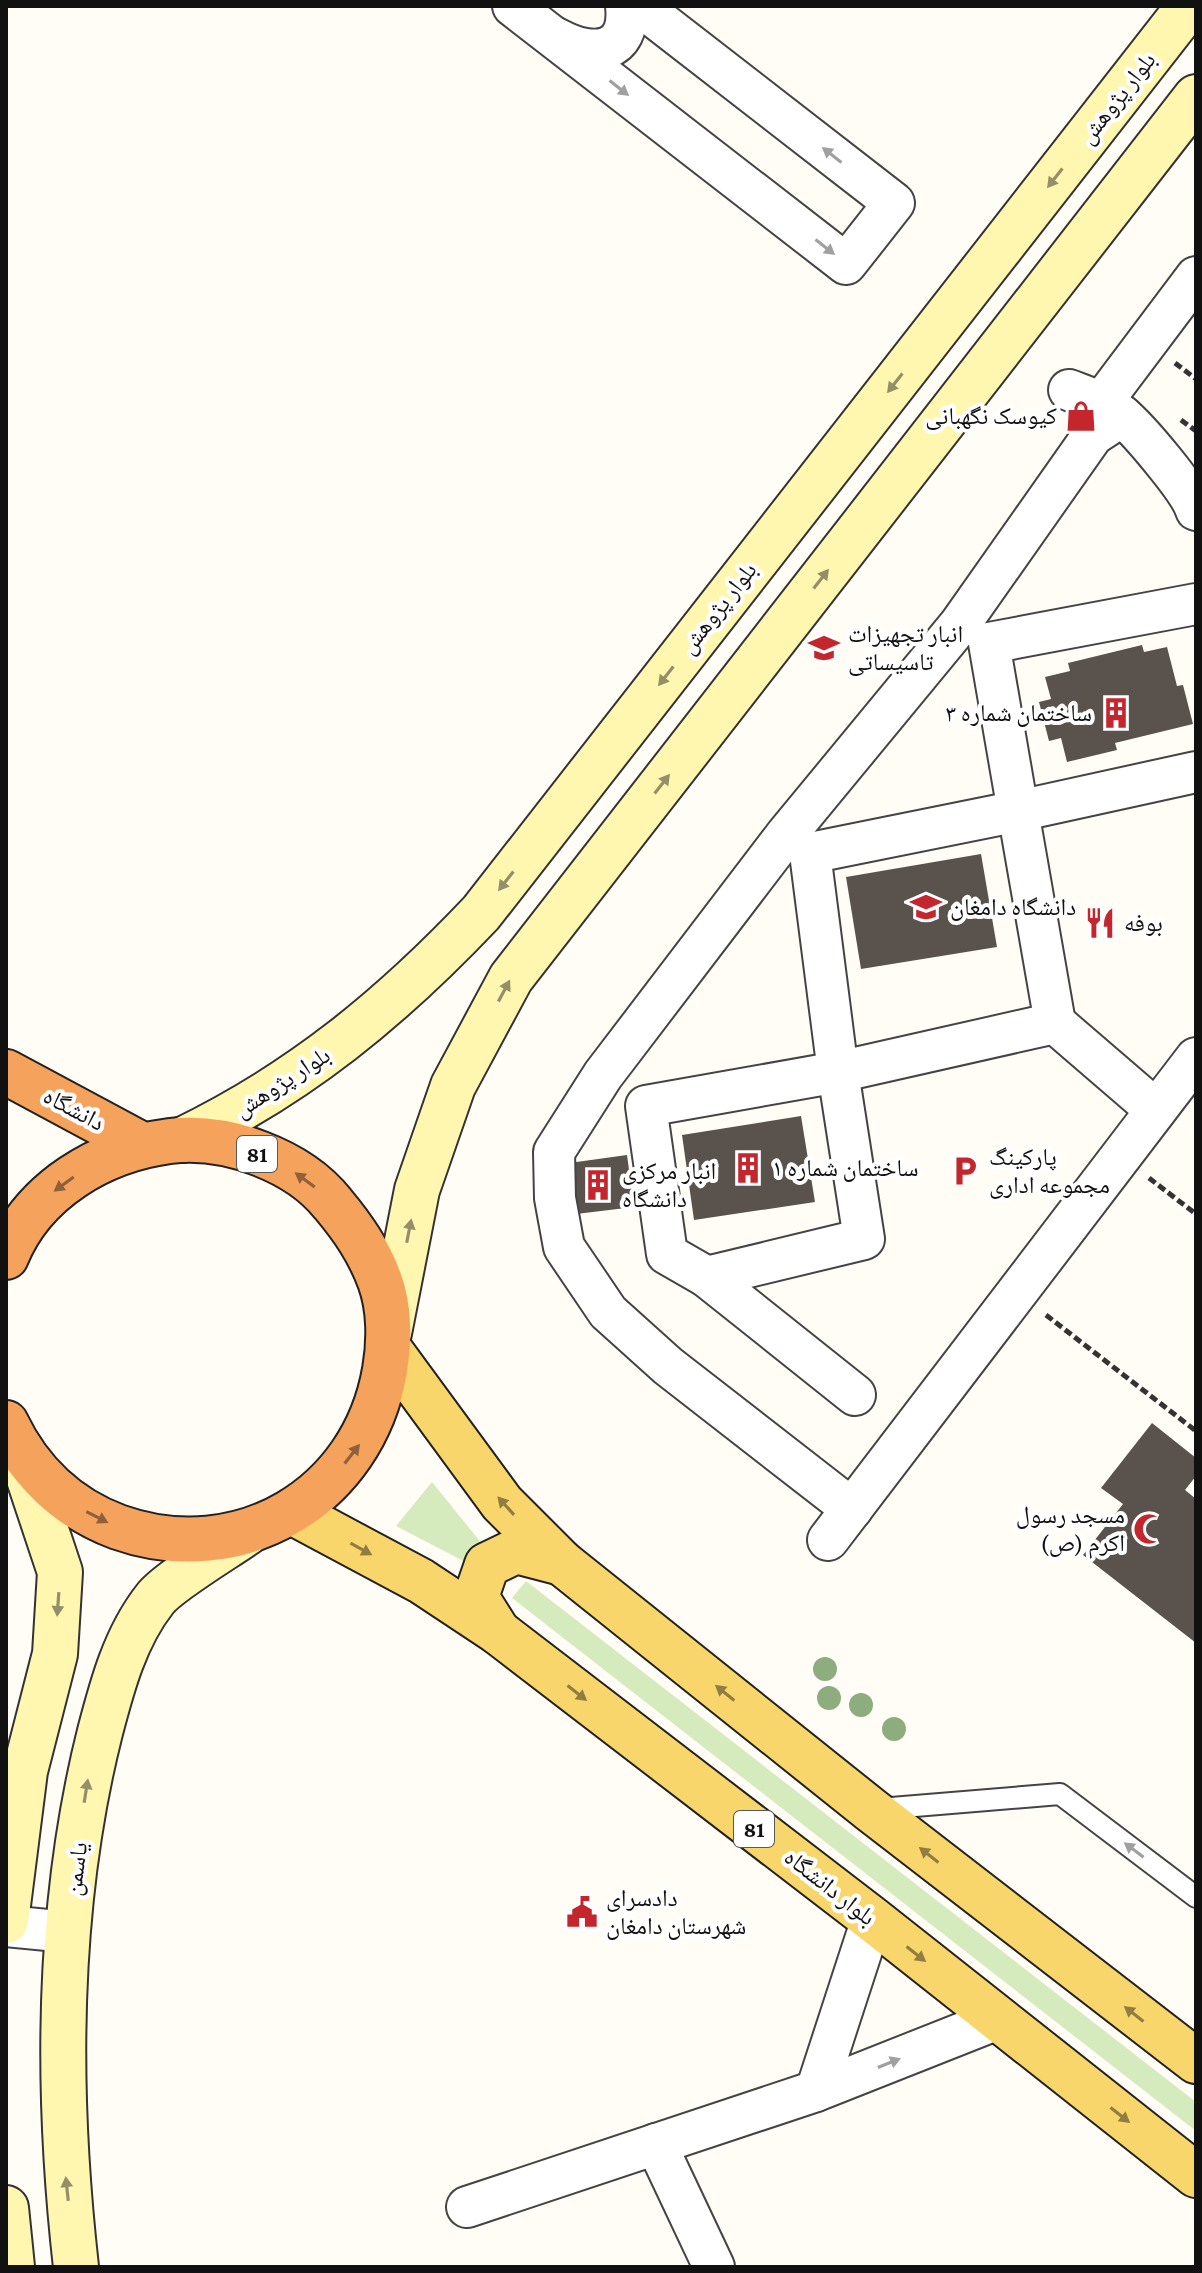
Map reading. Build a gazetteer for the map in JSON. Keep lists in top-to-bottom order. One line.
{"streets":{"highway":["دانشگاه","81"],"main road":["بلوار دانشگاه"],"street":["بلوار پژوهش","یاسمن"]},"crossings":[["بلوار پژوهش","دانشگاه"],["بلوار پژوهش","81"],["دانشگاه","81"],["81","یاسمن"],["81","بلوار دانشگاه"]],"places":{"shop":["کیوسک نگهبانی"],"school or university":["انبار تجهیزات تاسیساتی","دانشگاه دامغان"],"building":["ساختمان شماره ۳","ساختمان شماره ۱","انبار مرکزی دانشگاه"],"restaurant":["بوفه"],"parking":["پارکینگ مجموعه اداری"],"mosque":["مسجد رسول اکرم (ص)"],"public building":["دادسرای شهرستان دامغان"]}}
